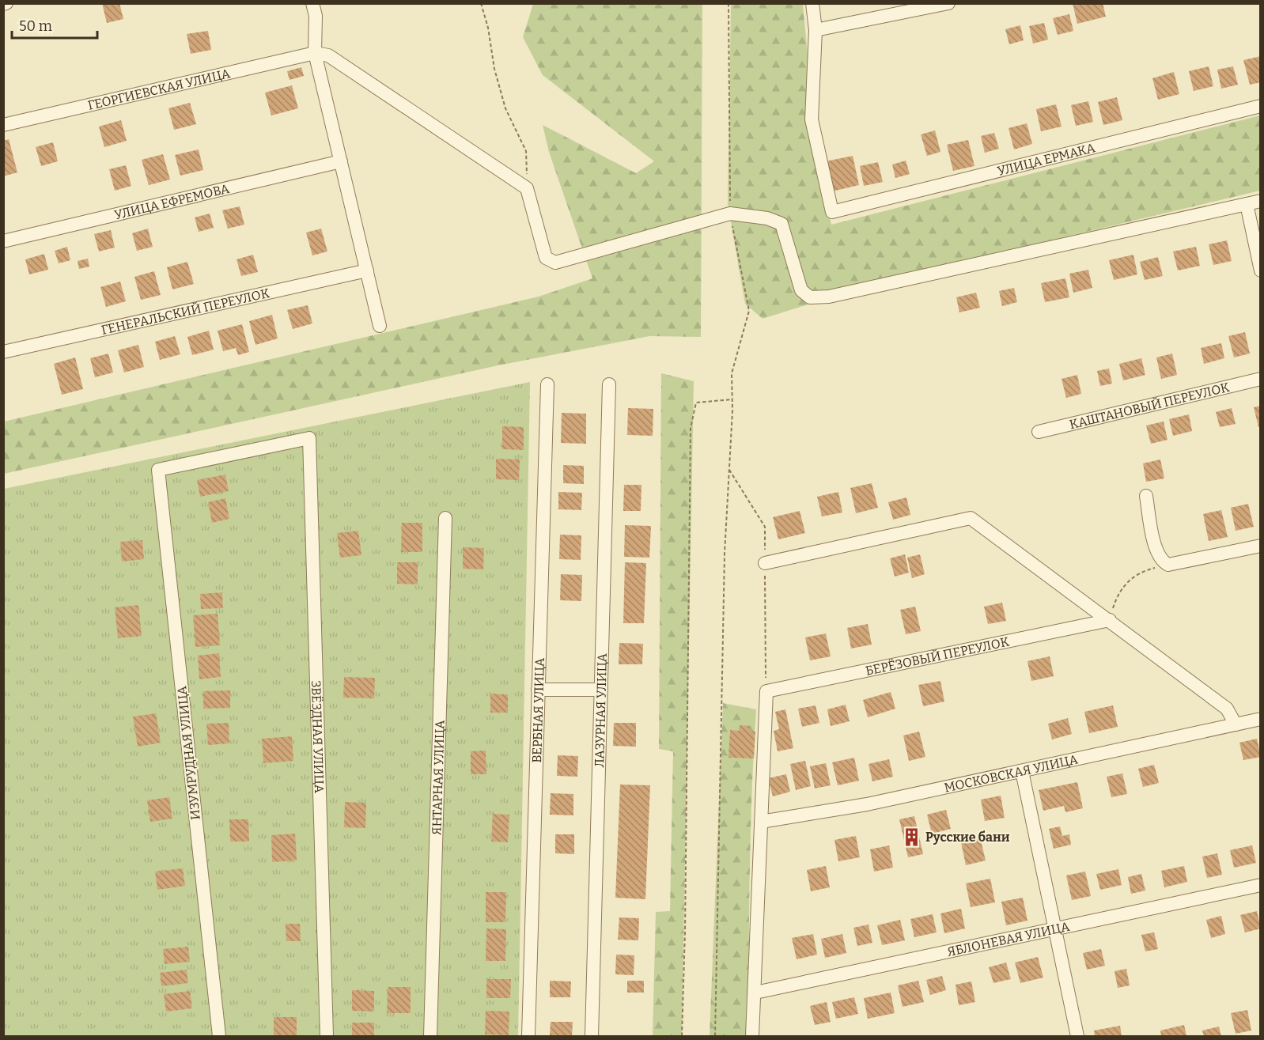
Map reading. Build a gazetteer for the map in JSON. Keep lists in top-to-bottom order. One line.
{"streets":{"street":["ГЕОРГИЕВСКАЯ УЛИЦА","УЛИЦА ЕРМАКА","УЛИЦА ЕФРЕМОВА","ГЕНЕРАЛЬСКИЙ ПЕРЕУЛОК","КАШТАНОВЫЙ ПЕРЕУЛОК","БЕРЁЗОВЫЙ ПЕРЕУЛОК","ВЕРБНАЯ УЛИЦА","ЛАЗУРНАЯ УЛИЦА","ЗВЁЗДНАЯ УЛИЦА","ИЗУМРУДНАЯ УЛИЦА","МОСКОВСКАЯ УЛИЦА","ЯНТАРНАЯ УЛИЦА","ЯБЛОНЕВАЯ УЛИЦА"]},"crossings":[["ЗВЁЗДНАЯ УЛИЦА","ИЗУМРУДНАЯ УЛИЦА"]],"places":{"building":["Русские бани"]},"scale_bar":"50 m"}
